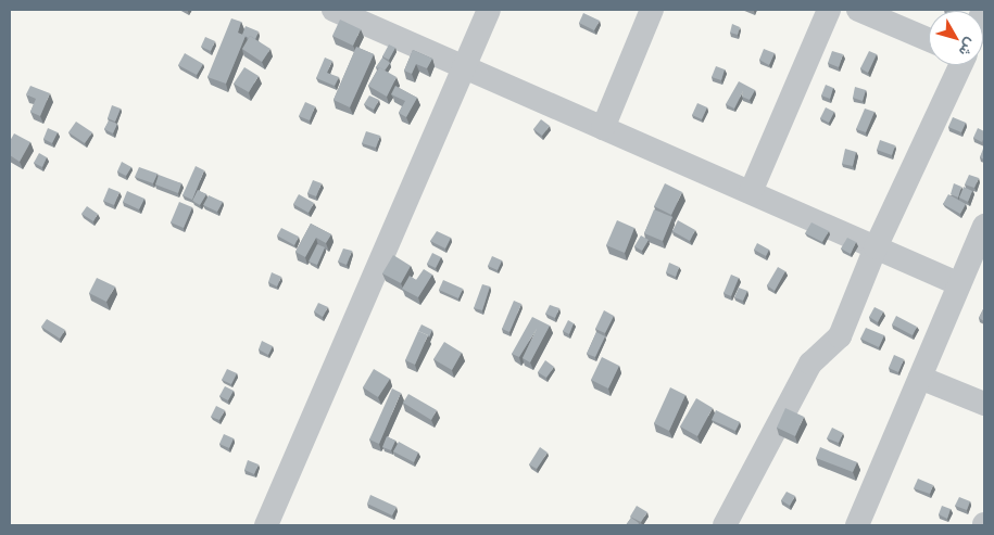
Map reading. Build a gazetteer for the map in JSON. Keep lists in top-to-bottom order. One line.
{"north":"bottom right"}
